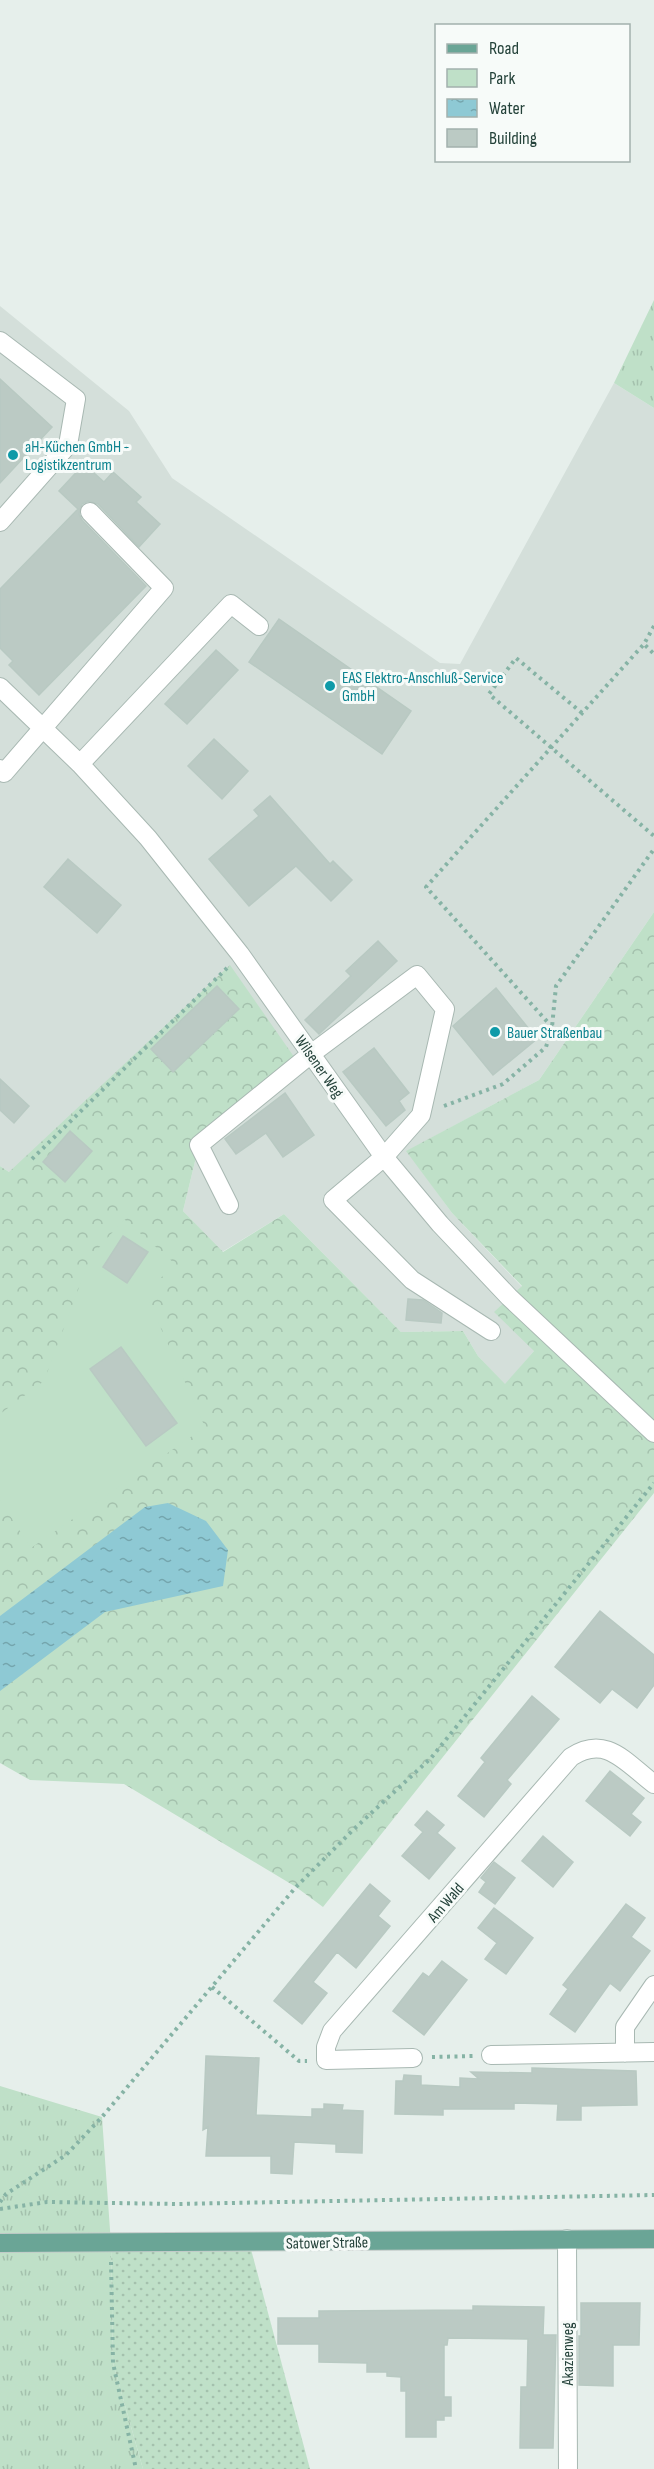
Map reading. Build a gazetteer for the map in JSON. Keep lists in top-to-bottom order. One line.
{"streets":{"main road":["Satower Straße"],"street":["Wilsener Weg","Am Wald","Akazienweg"]},"crossings":[["Satower Straße","Akazienweg"]],"places":["aH-Küchen GmbH - Logistikzentrum","EAS Elektro-Anschluß-Service GmbH","Bauer Straßenbau"],"legend":["Road","Park","Water","Building"]}
